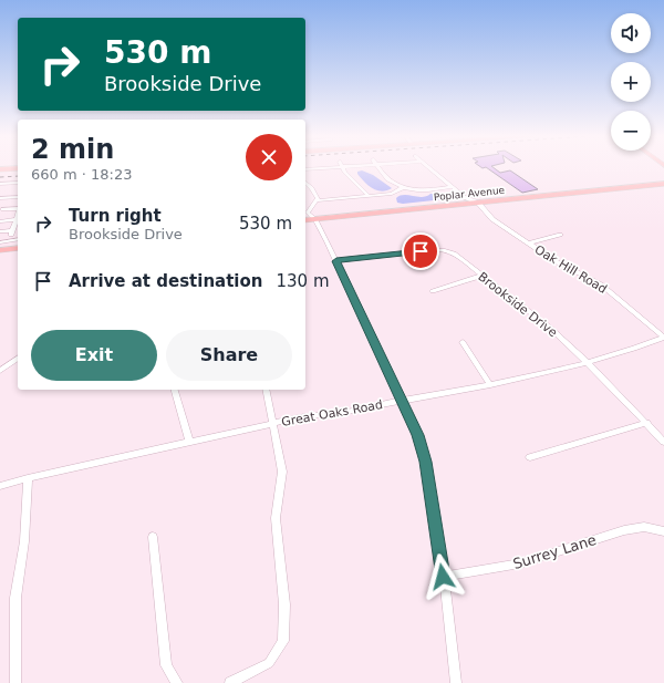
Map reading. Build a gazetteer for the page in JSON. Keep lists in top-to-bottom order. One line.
{"streets":{"main road":["Poplar Avenue"],"street":["Oak Hill Road","Brookside Drive","Great Oaks Road","Surrey Lane"]},"crossings":[["Poplar Avenue","Oak Hill Road"],["Oak Hill Road","Great Oaks Road"],["Brookside Drive","Great Oaks Road"]],"page":{"map_buttons":["+","−"],"turn":["530 m","Brookside Drive"],"heading":["2 min","660 m · 18:23"],"list":[{"name":"Turn right","note":"Brookside Drive","value":"530 m"},{"name":"Arrive at destination","value":"130 m"}],"buttons":["Exit","Share"]}}
